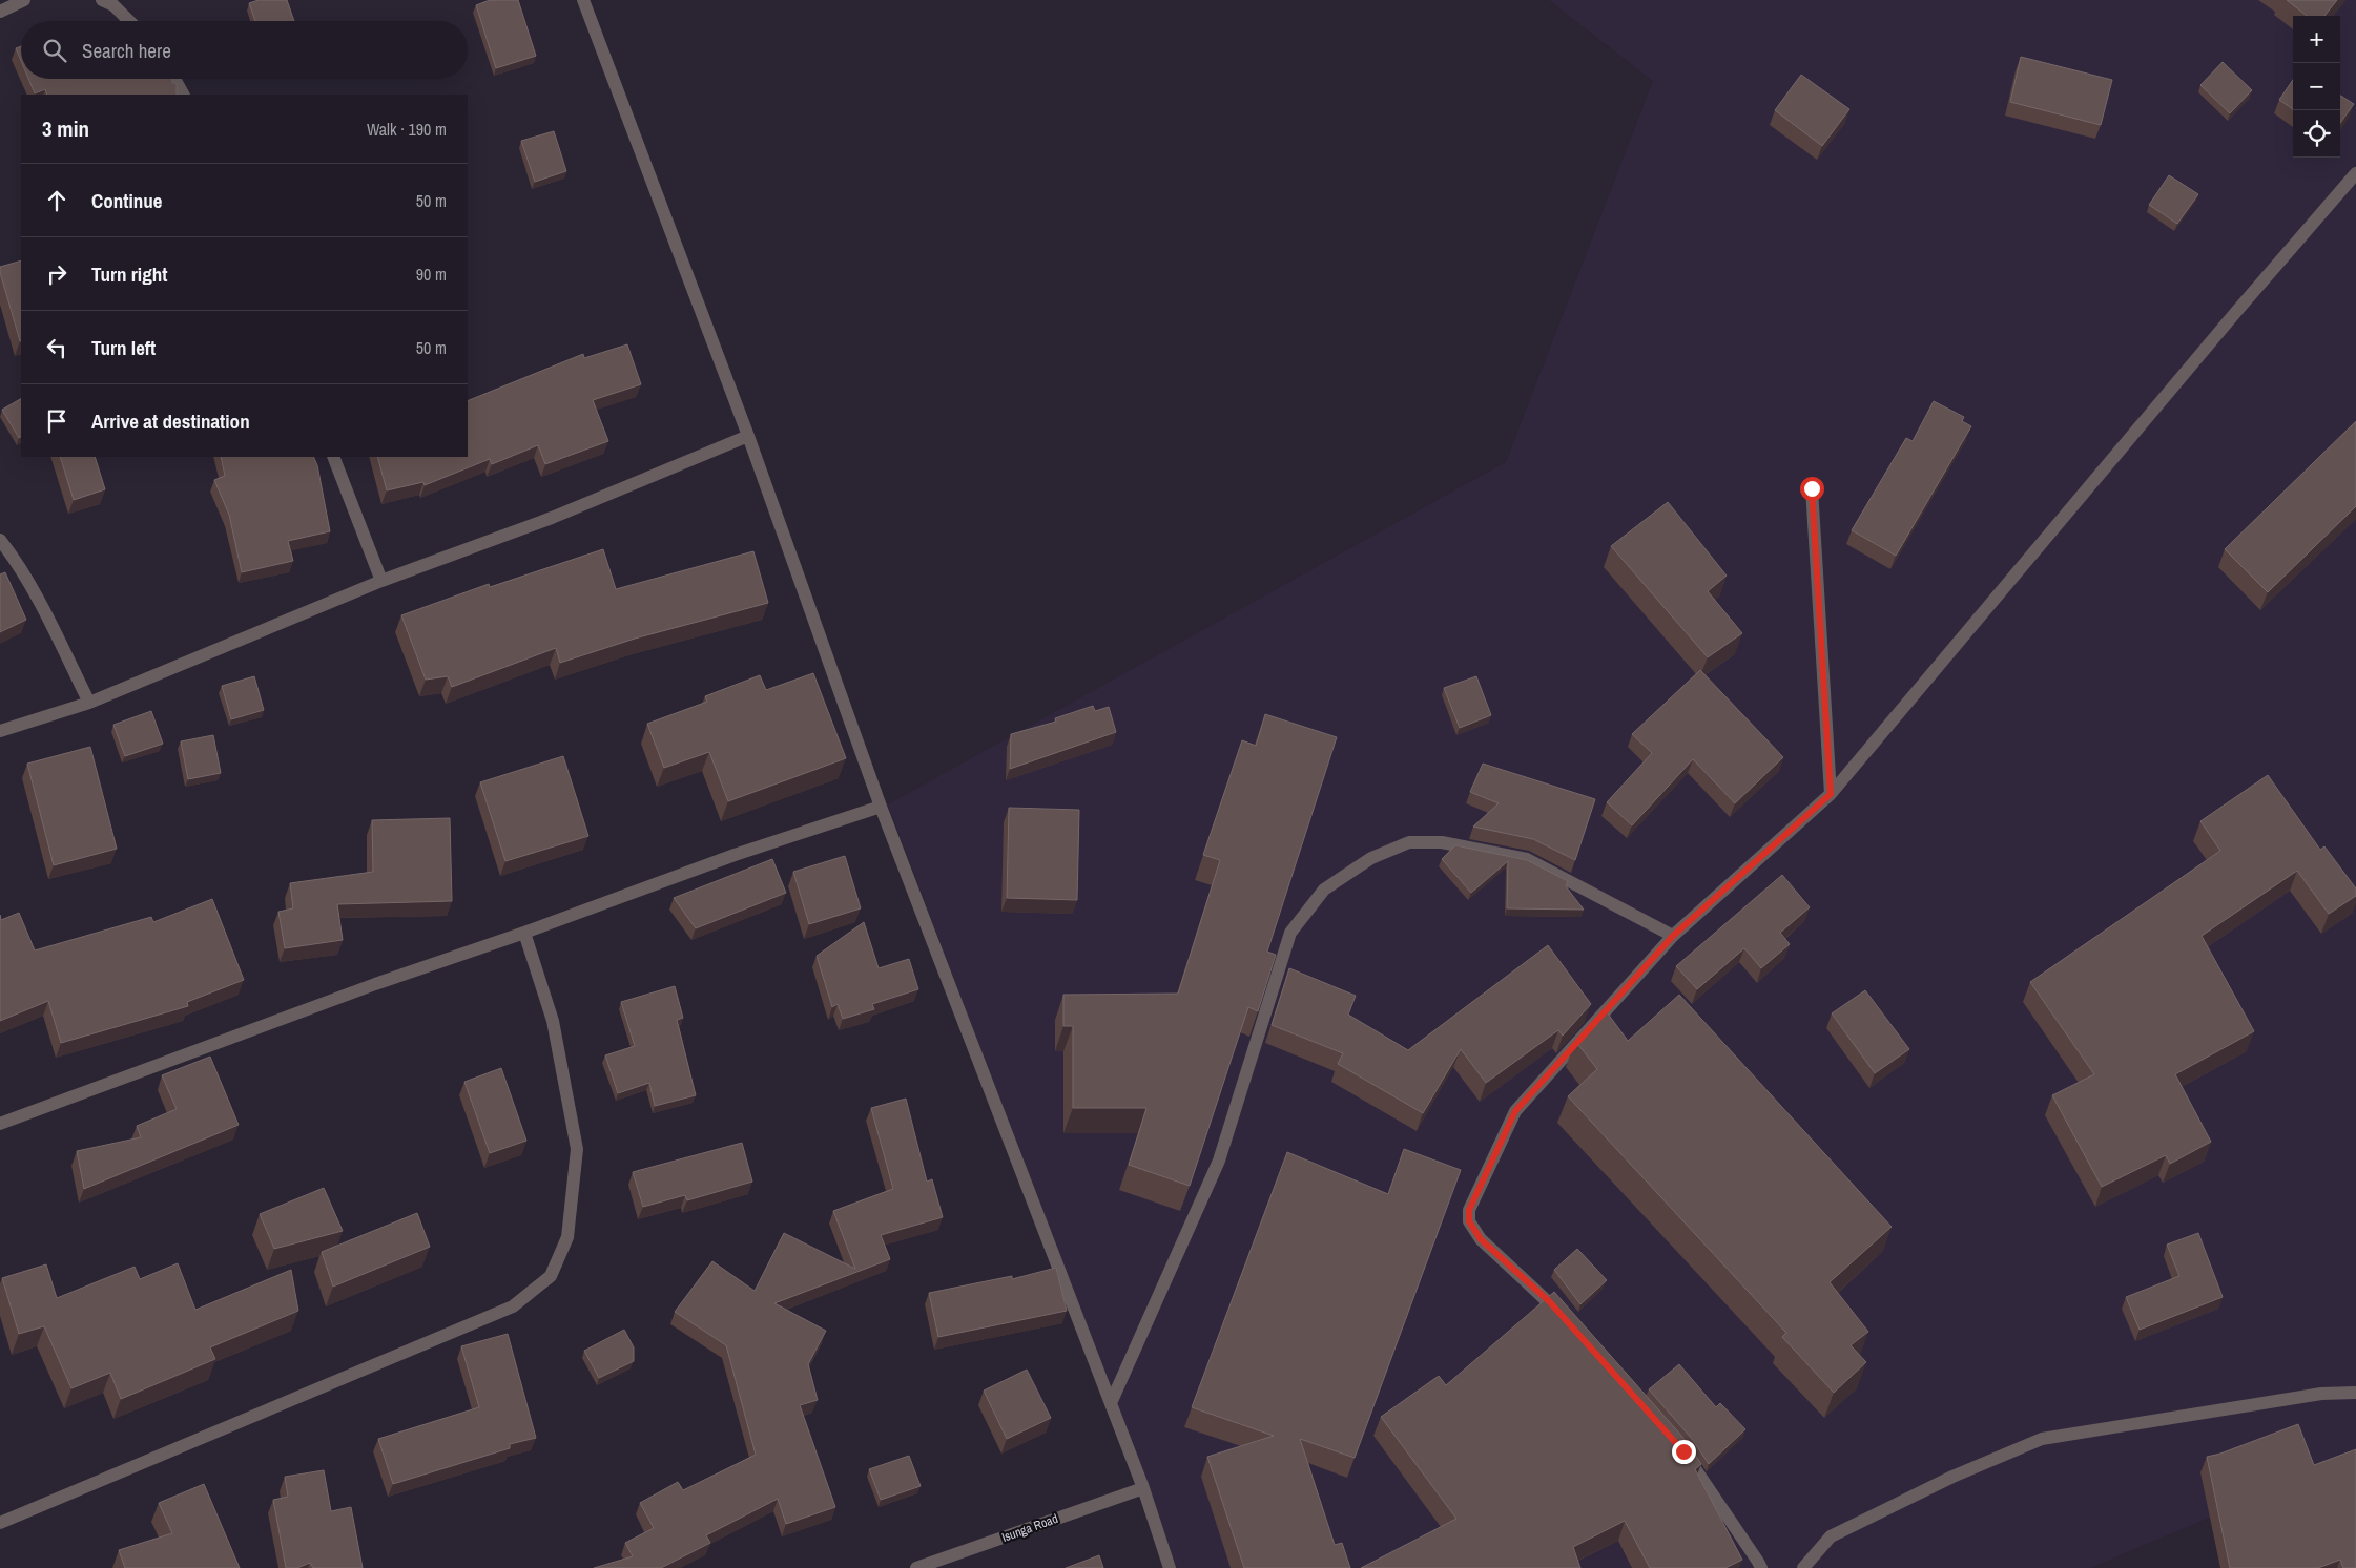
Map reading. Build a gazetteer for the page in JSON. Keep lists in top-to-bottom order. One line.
{"streets":{"street":["Isunga Road"]},"page":{"map_buttons":["+","−"],"search":"Search here","heading":["3 min","Walk · 190 m"],"list":[["Continue","50 m"],["Turn right","90 m"],["Turn left","50 m"],"Arrive at destination"]}}
